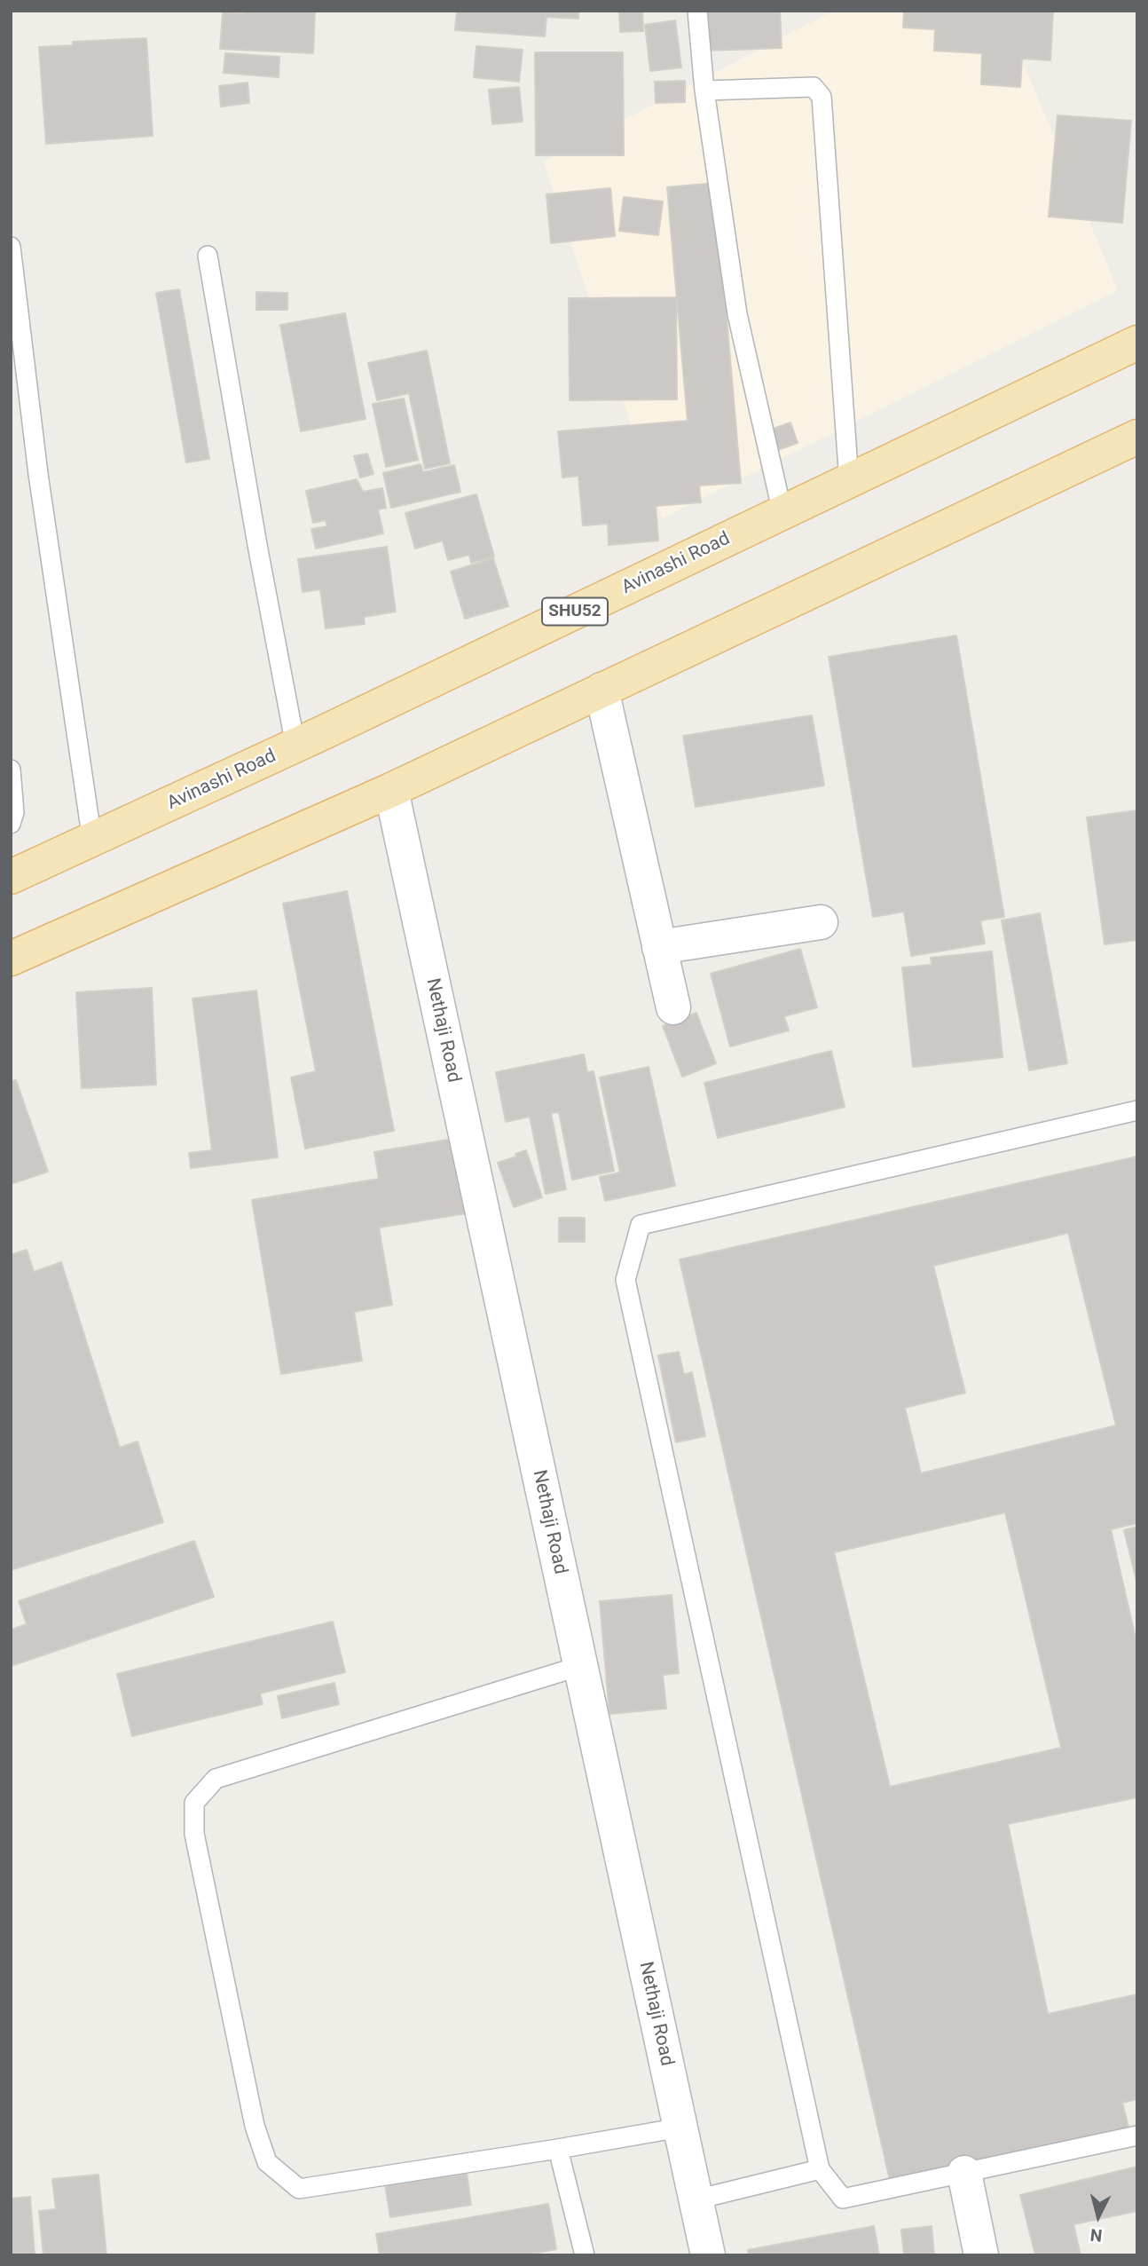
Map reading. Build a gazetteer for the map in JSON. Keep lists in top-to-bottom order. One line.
{"streets":{"main road":["Avinashi Road","SHU52","Nethaji Road"]},"north":"bottom"}
